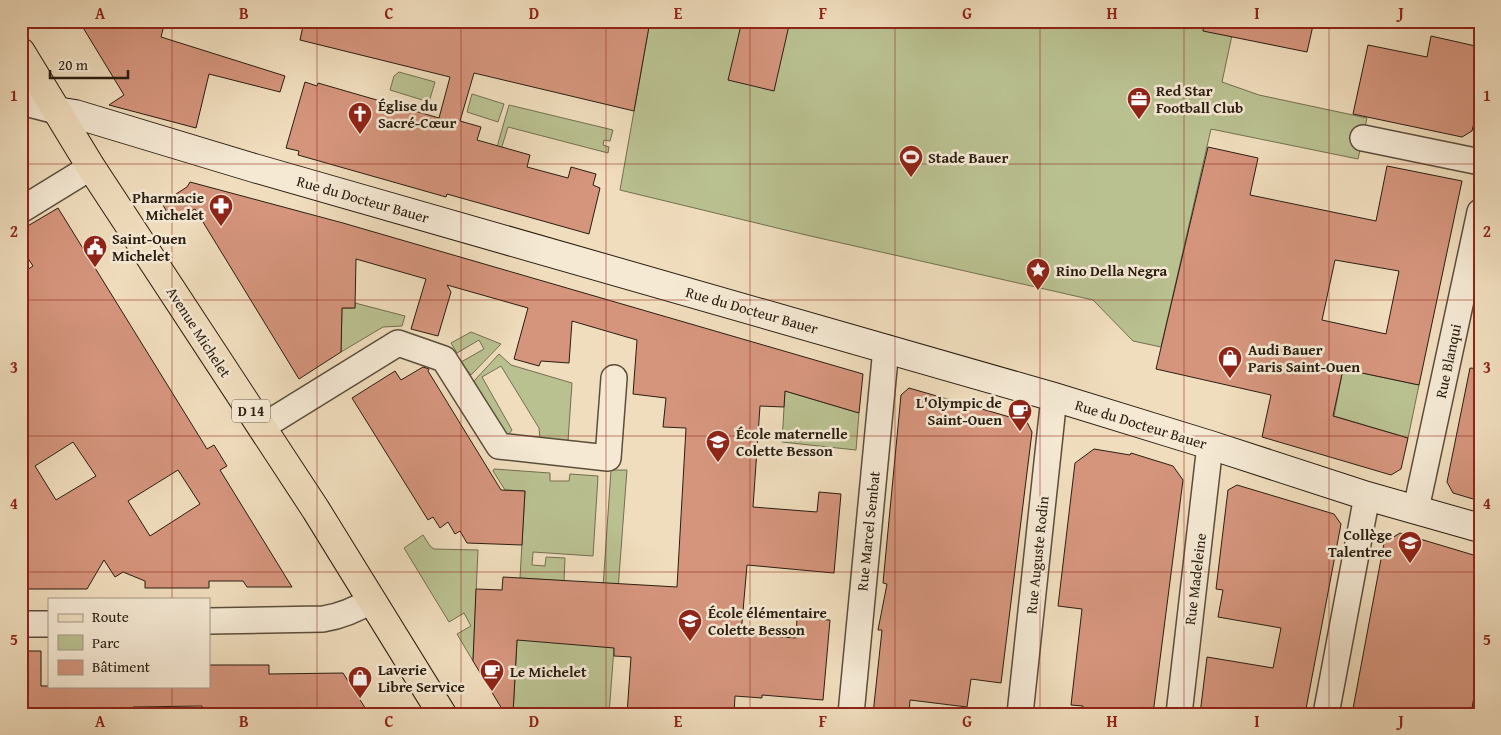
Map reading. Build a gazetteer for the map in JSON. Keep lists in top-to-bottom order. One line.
{"streets":{"main road":["Rue du Docteur Bauer","Avenue Michelet","D 14"],"street":["Rue Blanqui","Rue Marcel Sembat","Rue Auguste Rodin","Rue Madeleine"]},"crossings":[["Rue du Docteur Bauer","Avenue Michelet"],["Rue du Docteur Bauer","Rue Blanqui"],["Rue du Docteur Bauer","Rue Marcel Sembat"],["Rue du Docteur Bauer","Rue Auguste Rodin"],["Rue du Docteur Bauer","Rue Madeleine"]],"places":{"office":["Red Star Football Club"],"church":["Église du Sacré-Cœur"],"sports":["Stade Bauer"],"pharmacy":["Pharmacie Michelet"],"public building":["Saint-Ouen Michelet"],"place":["Rino Della Negra"],"shop":["Audi Bauer Paris Saint-Ouen","Laverie Libre Service"],"cafe":["L'Olympic de Saint-Ouen","Le Michelet"],"school or university":["École maternelle Colette Besson","Collège Talentree","École élémentaire Colette Besson"]},"legend":["Route","Parc","Bâtiment"],"scale_bar":"20 m","grid":{"columns":["A","B","C","D","E","F","G","H","I","J"],"rows":["1","2","3","4","5"]}}
